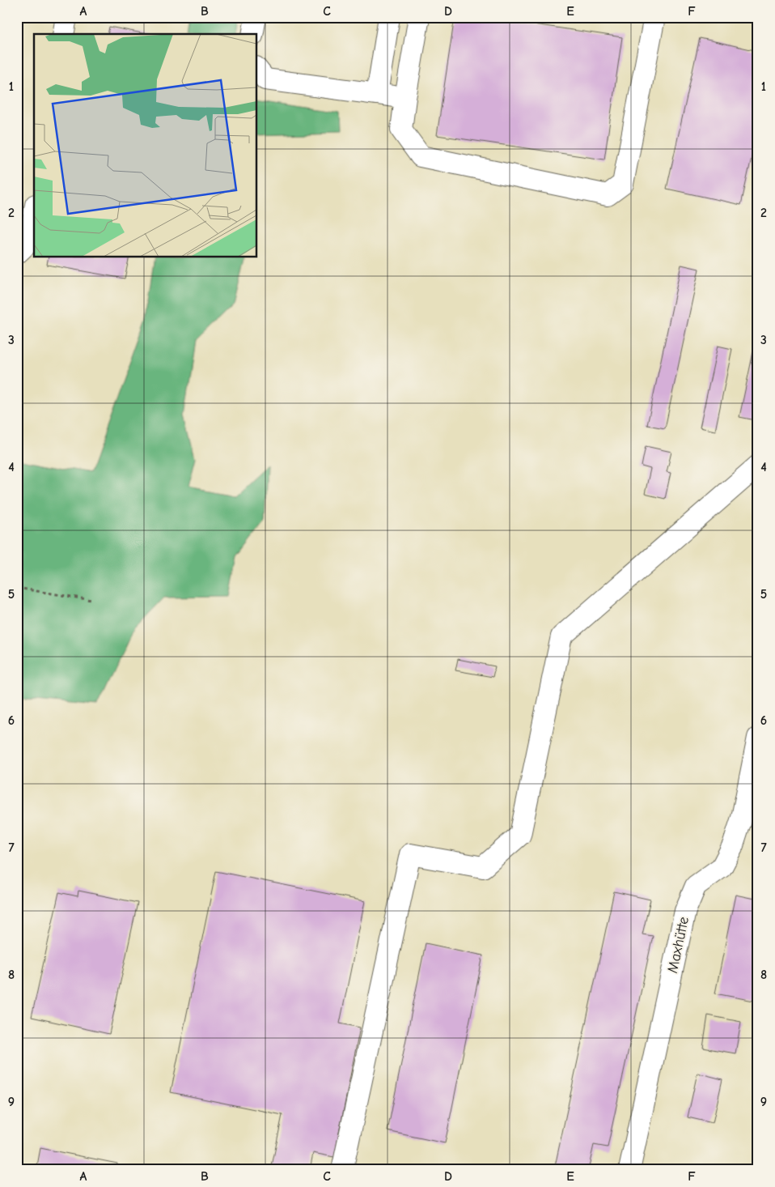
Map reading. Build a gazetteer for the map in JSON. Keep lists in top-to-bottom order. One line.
{"streets":{"street":["Maxhütte"]},"grid":{"columns":["A","B","C","D","E","F"],"rows":["1","2","3","4","5","6","7","8","9"]}}
